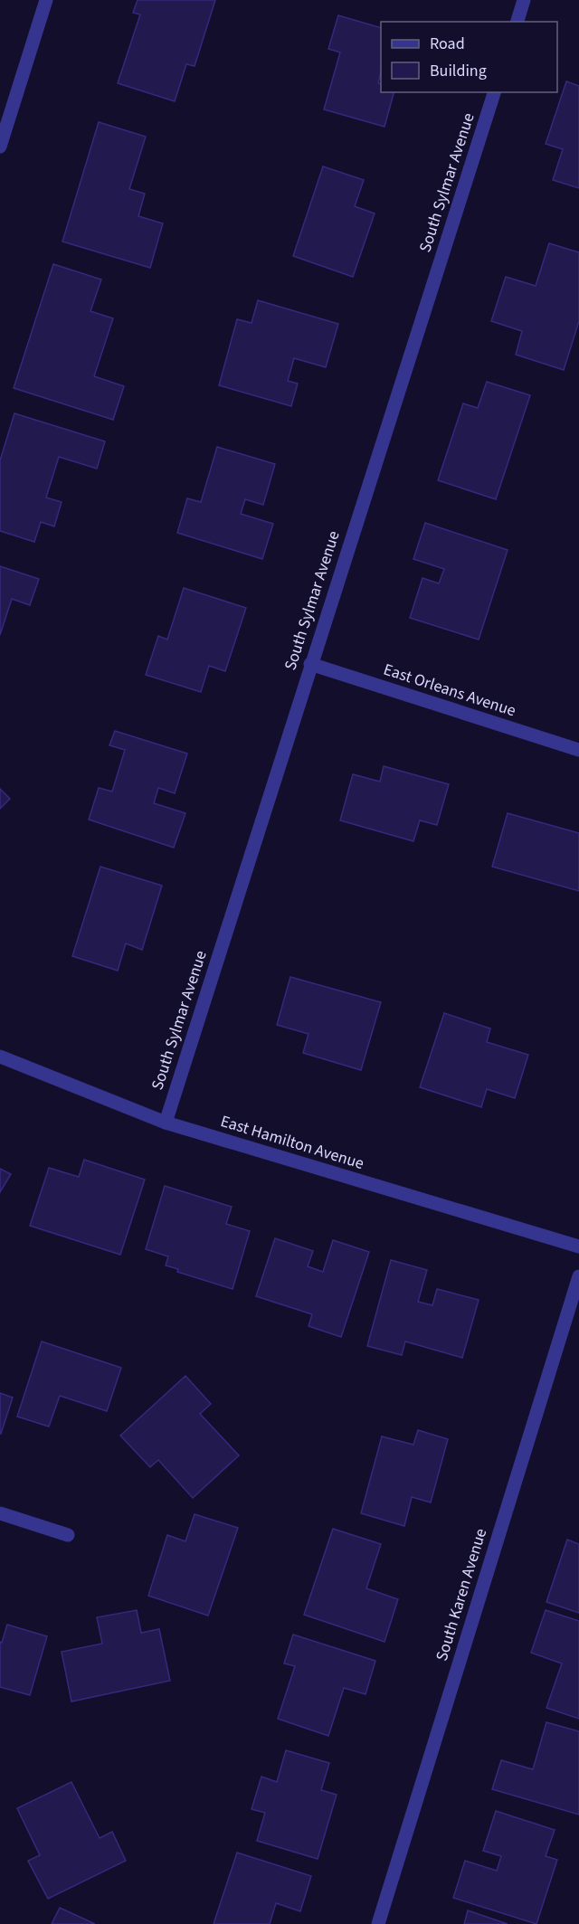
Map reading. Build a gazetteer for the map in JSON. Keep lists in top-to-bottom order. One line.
{"streets":{"street":["South Sylmar Avenue","East Orleans Avenue","East Hamilton Avenue","South Karen Avenue"]},"crossings":[["South Sylmar Avenue","East Orleans Avenue"],["South Sylmar Avenue","East Hamilton Avenue"]],"legend":["Road","Building"]}
